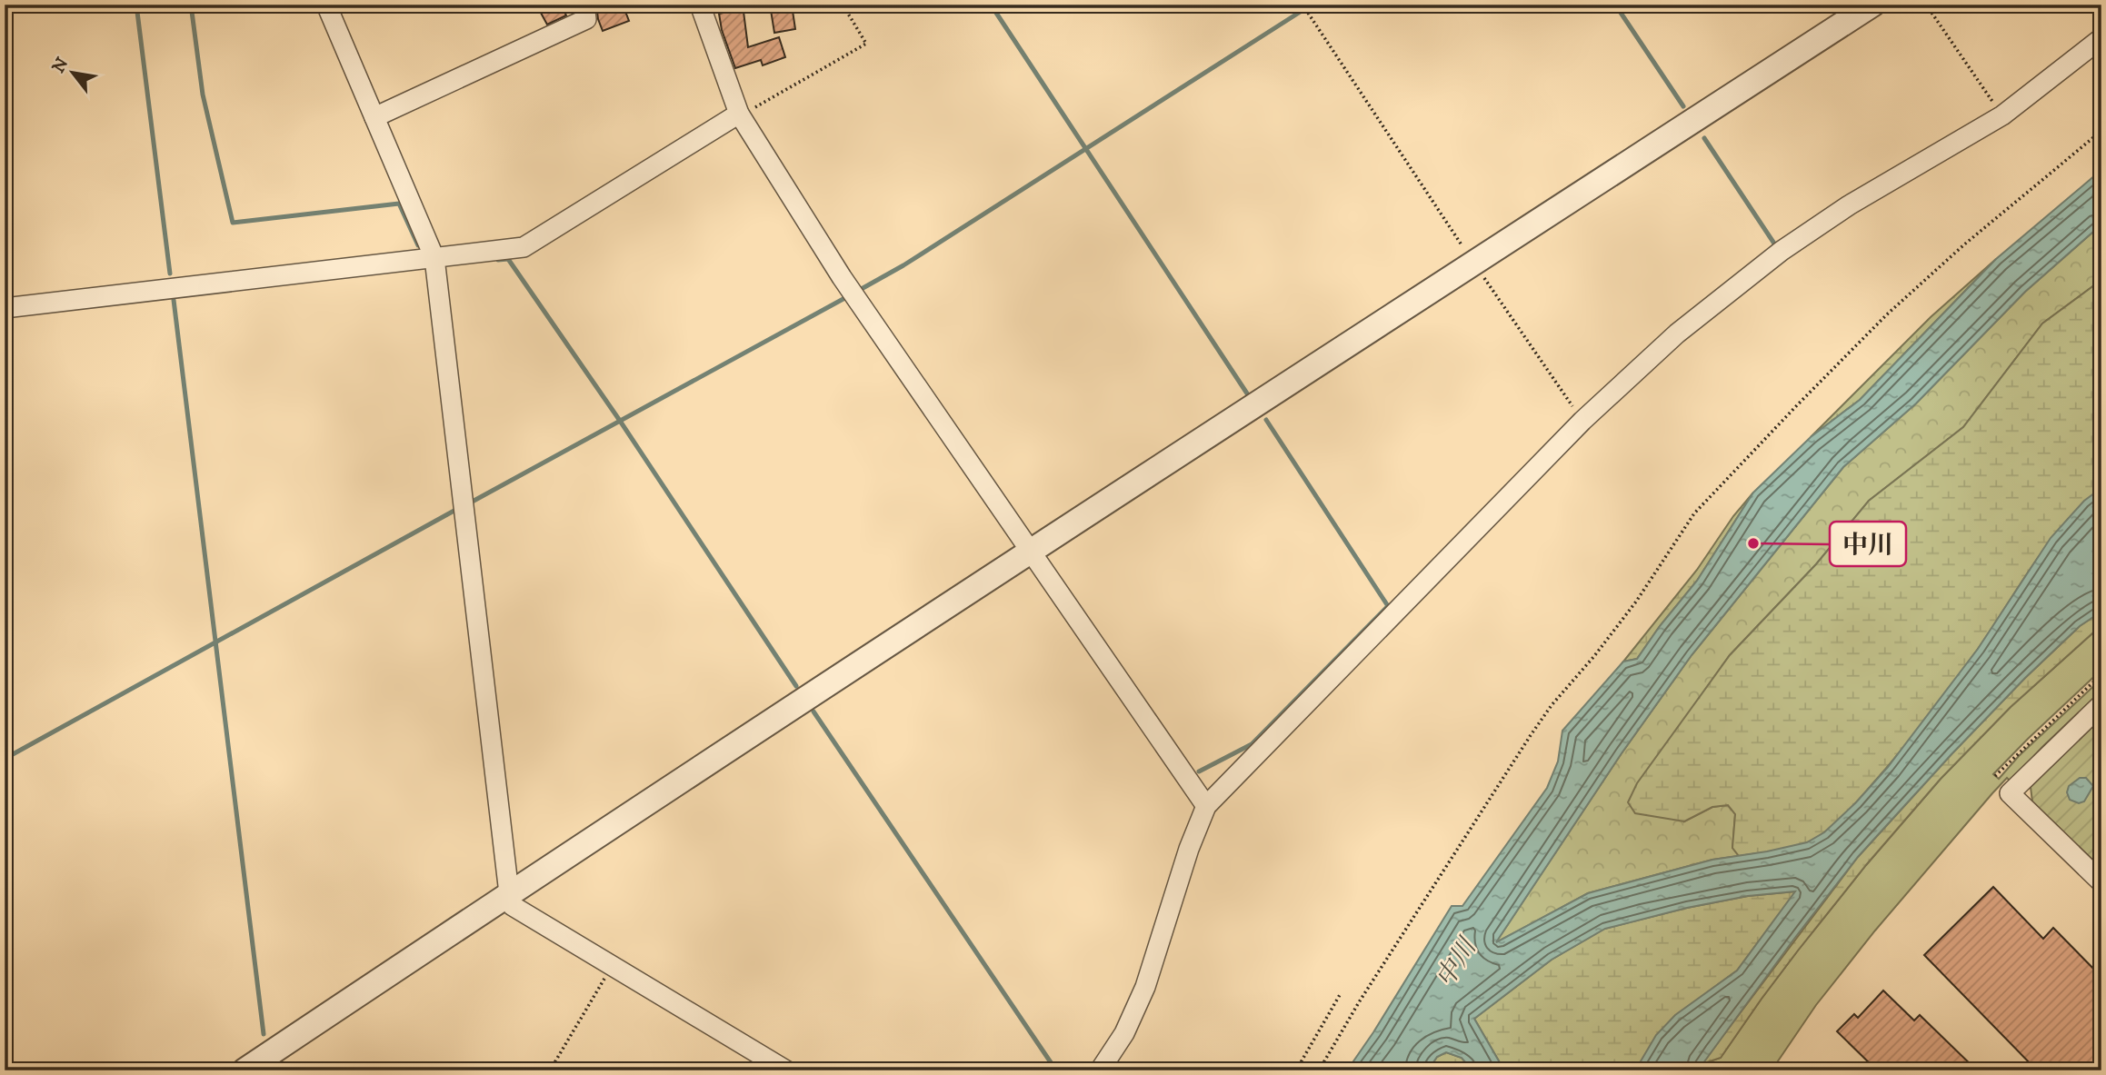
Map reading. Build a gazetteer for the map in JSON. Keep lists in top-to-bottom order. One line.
{"water":["中川"],"places":["中川"],"north":"top left"}
